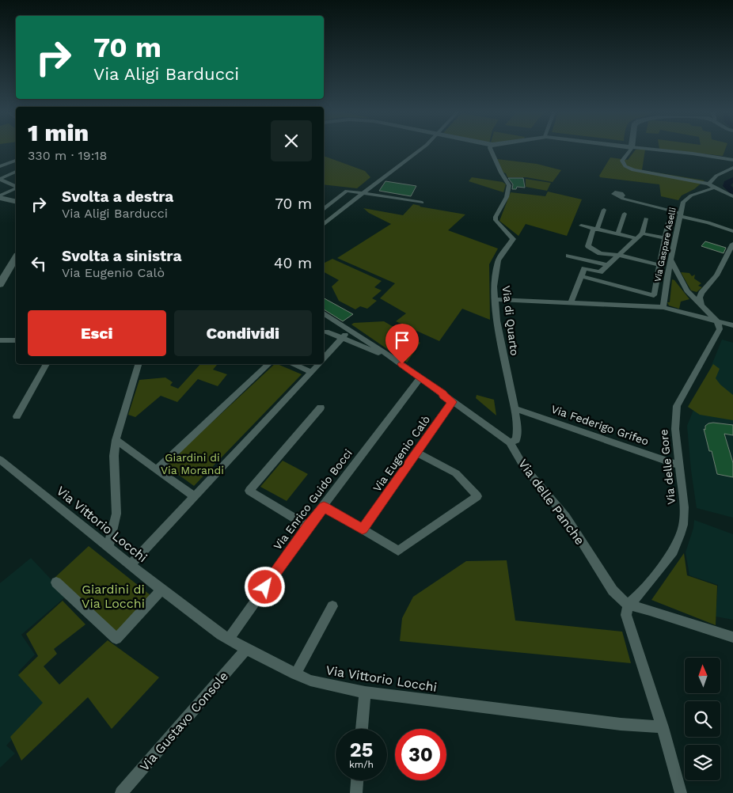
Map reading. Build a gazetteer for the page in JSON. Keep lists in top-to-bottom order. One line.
{"streets":{"street":["Via Gaspare Aselli","Via di Quarto","Via Federigo Grifeo","Via Eugenio Calò","Via delle Gore","Via Enrico Guido Bocci","Via delle Panche","Via Vittorio Locchi","Via Gustavo Console"]},"crossings":[["Via di Quarto","Via Federigo Grifeo"],["Via di Quarto","Via delle Panche"],["Via Federigo Grifeo","Via delle Gore"],["Via Eugenio Calò","Via delle Panche"],["Via delle Gore","Via delle Panche"],["Via Enrico Guido Bocci","Via delle Panche"],["Via Enrico Guido Bocci","Via Vittorio Locchi"],["Via Vittorio Locchi","Via Gustavo Console"]],"parks":["Giardini di Via Morandi","Giardini di Via Locchi"],"north":"top","page":{"turn":["70 m","Via Aligi Barducci"],"heading":["1 min","330 m · 19:18"],"list":[{"name":"Svolta a destra","note":"Via Aligi Barducci","value":"70 m"},{"name":"Svolta a sinistra","note":"Via Eugenio Calò","value":"40 m"}],"buttons":["Esci","Condividi"],"speed":"25 km/h","limit":"30"}}
